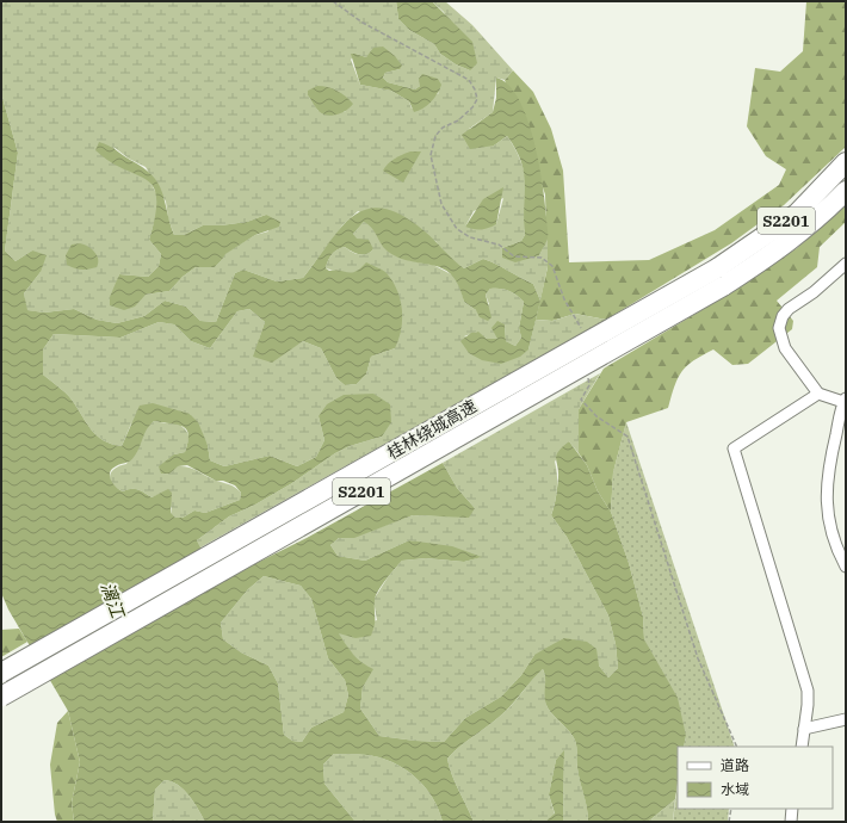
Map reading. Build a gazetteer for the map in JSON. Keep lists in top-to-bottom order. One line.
{"streets":{"highway":["S2201","桂林绕城高速"]},"water":["漓江"],"legend":["道路","水域"]}
